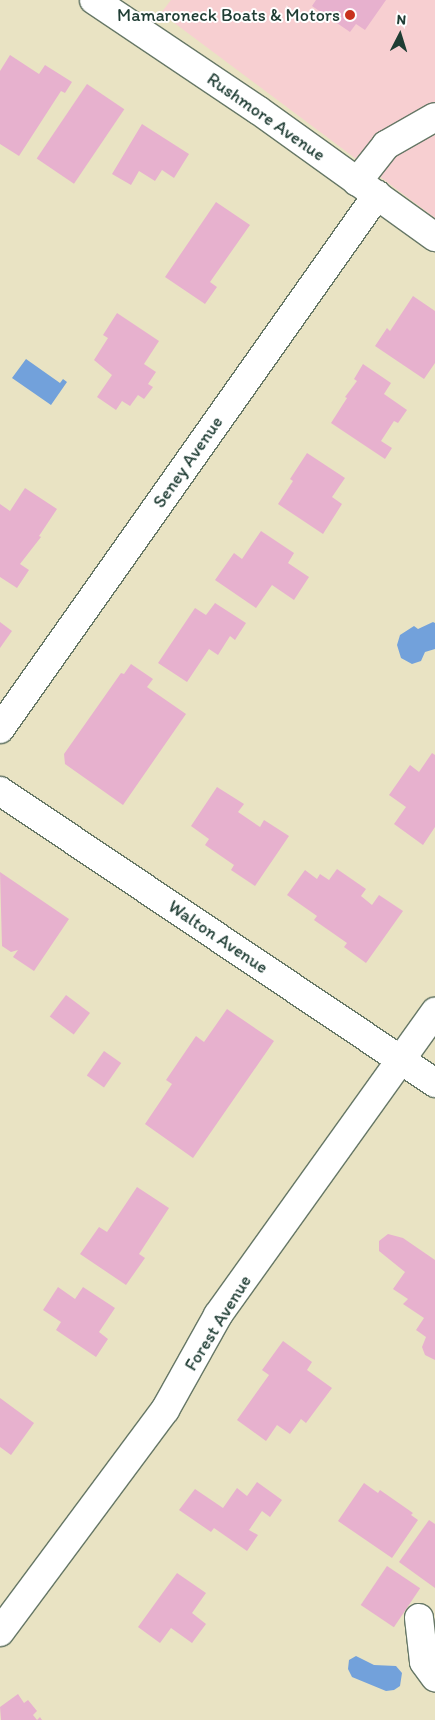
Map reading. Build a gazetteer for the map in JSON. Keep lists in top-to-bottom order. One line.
{"streets":{"street":["Rushmore Avenue","Seney Avenue","Walton Avenue","Forest Avenue"]},"crossings":[["Rushmore Avenue","Seney Avenue"],["Walton Avenue","Forest Avenue"]],"places":["Mamaroneck Boats & Motors"],"north":"top"}
